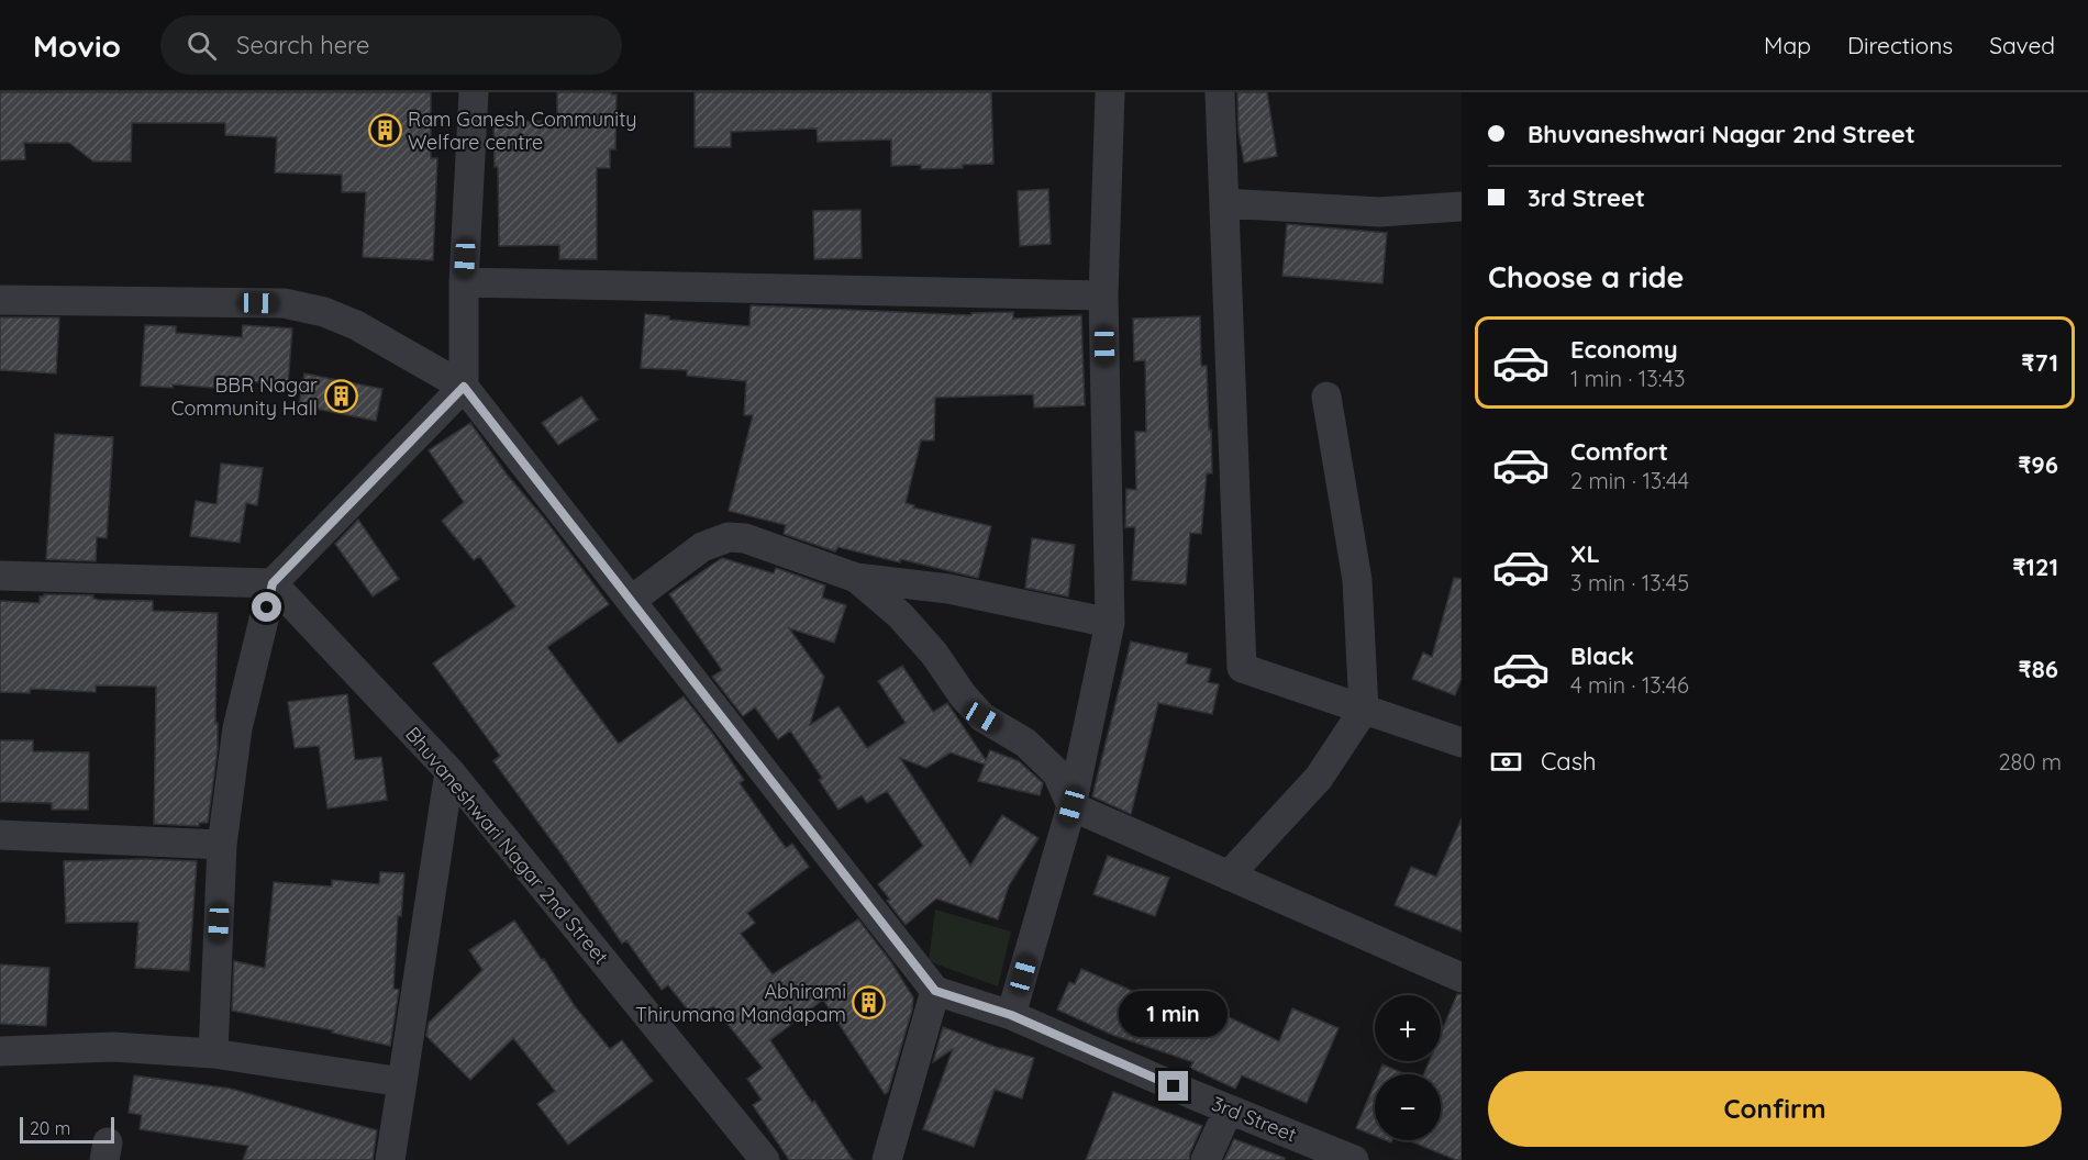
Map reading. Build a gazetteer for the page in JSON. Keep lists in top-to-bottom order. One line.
{"streets":{"street":["Bhuvaneshwari Nagar 2nd Street","3rd Street"]},"places":{"building":["Ram Ganesh Community Welfare centre","BBR Nagar Community Hall","Abhirami Thirumana Mandapam"]},"scale_bar":"20 m","page":{"header":"Movio","search":"Search here","nav":["Map","Directions","Saved"],"banner":["Bhuvaneshwari Nagar 2nd Street","3rd Street"],"heading":"Choose a ride","list":[{"name":"Economy","note":"1 min · 13:43","value":"₹71"},{"name":"Comfort","note":"2 min · 13:44","value":"₹96"},{"name":"XL","note":"3 min · 13:45","value":"₹121"},{"name":"Black","note":"4 min · 13:46","value":"₹86"}],"pay":["Cash","280 m"],"bubble":"1 min","map_buttons":["+","−"],"buttons":"Confirm","scale":"20 m"}}
